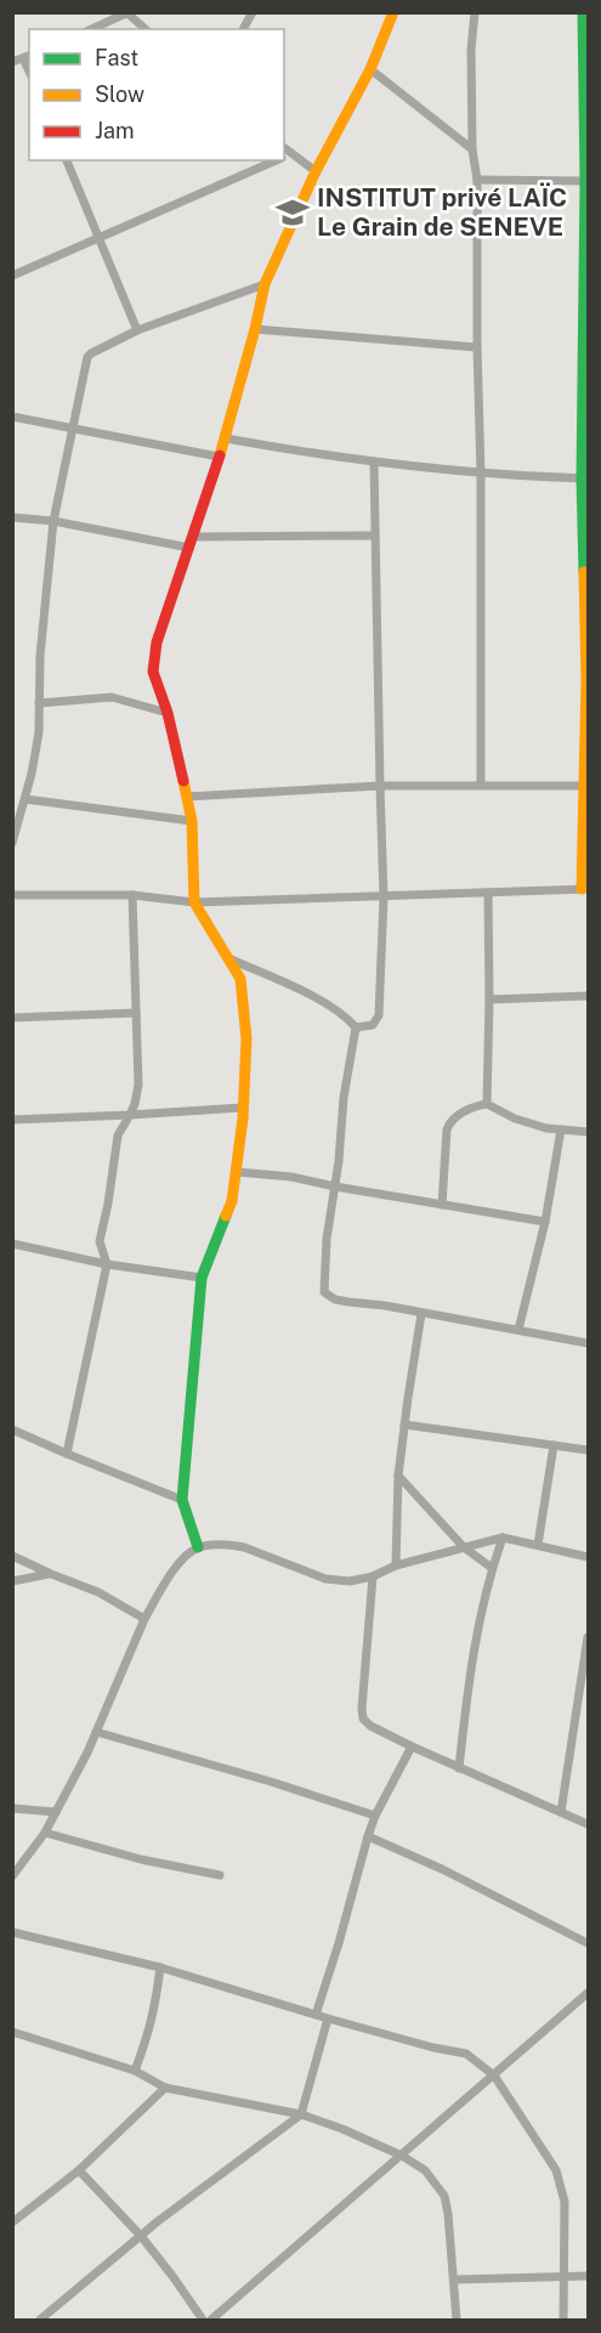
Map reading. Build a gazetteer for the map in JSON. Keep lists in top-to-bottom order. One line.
{"places":{"school or university":["INSTITUT privé LAÏC Le Grain de SENEVE"]},"legend":["Fast","Slow","Jam"]}
